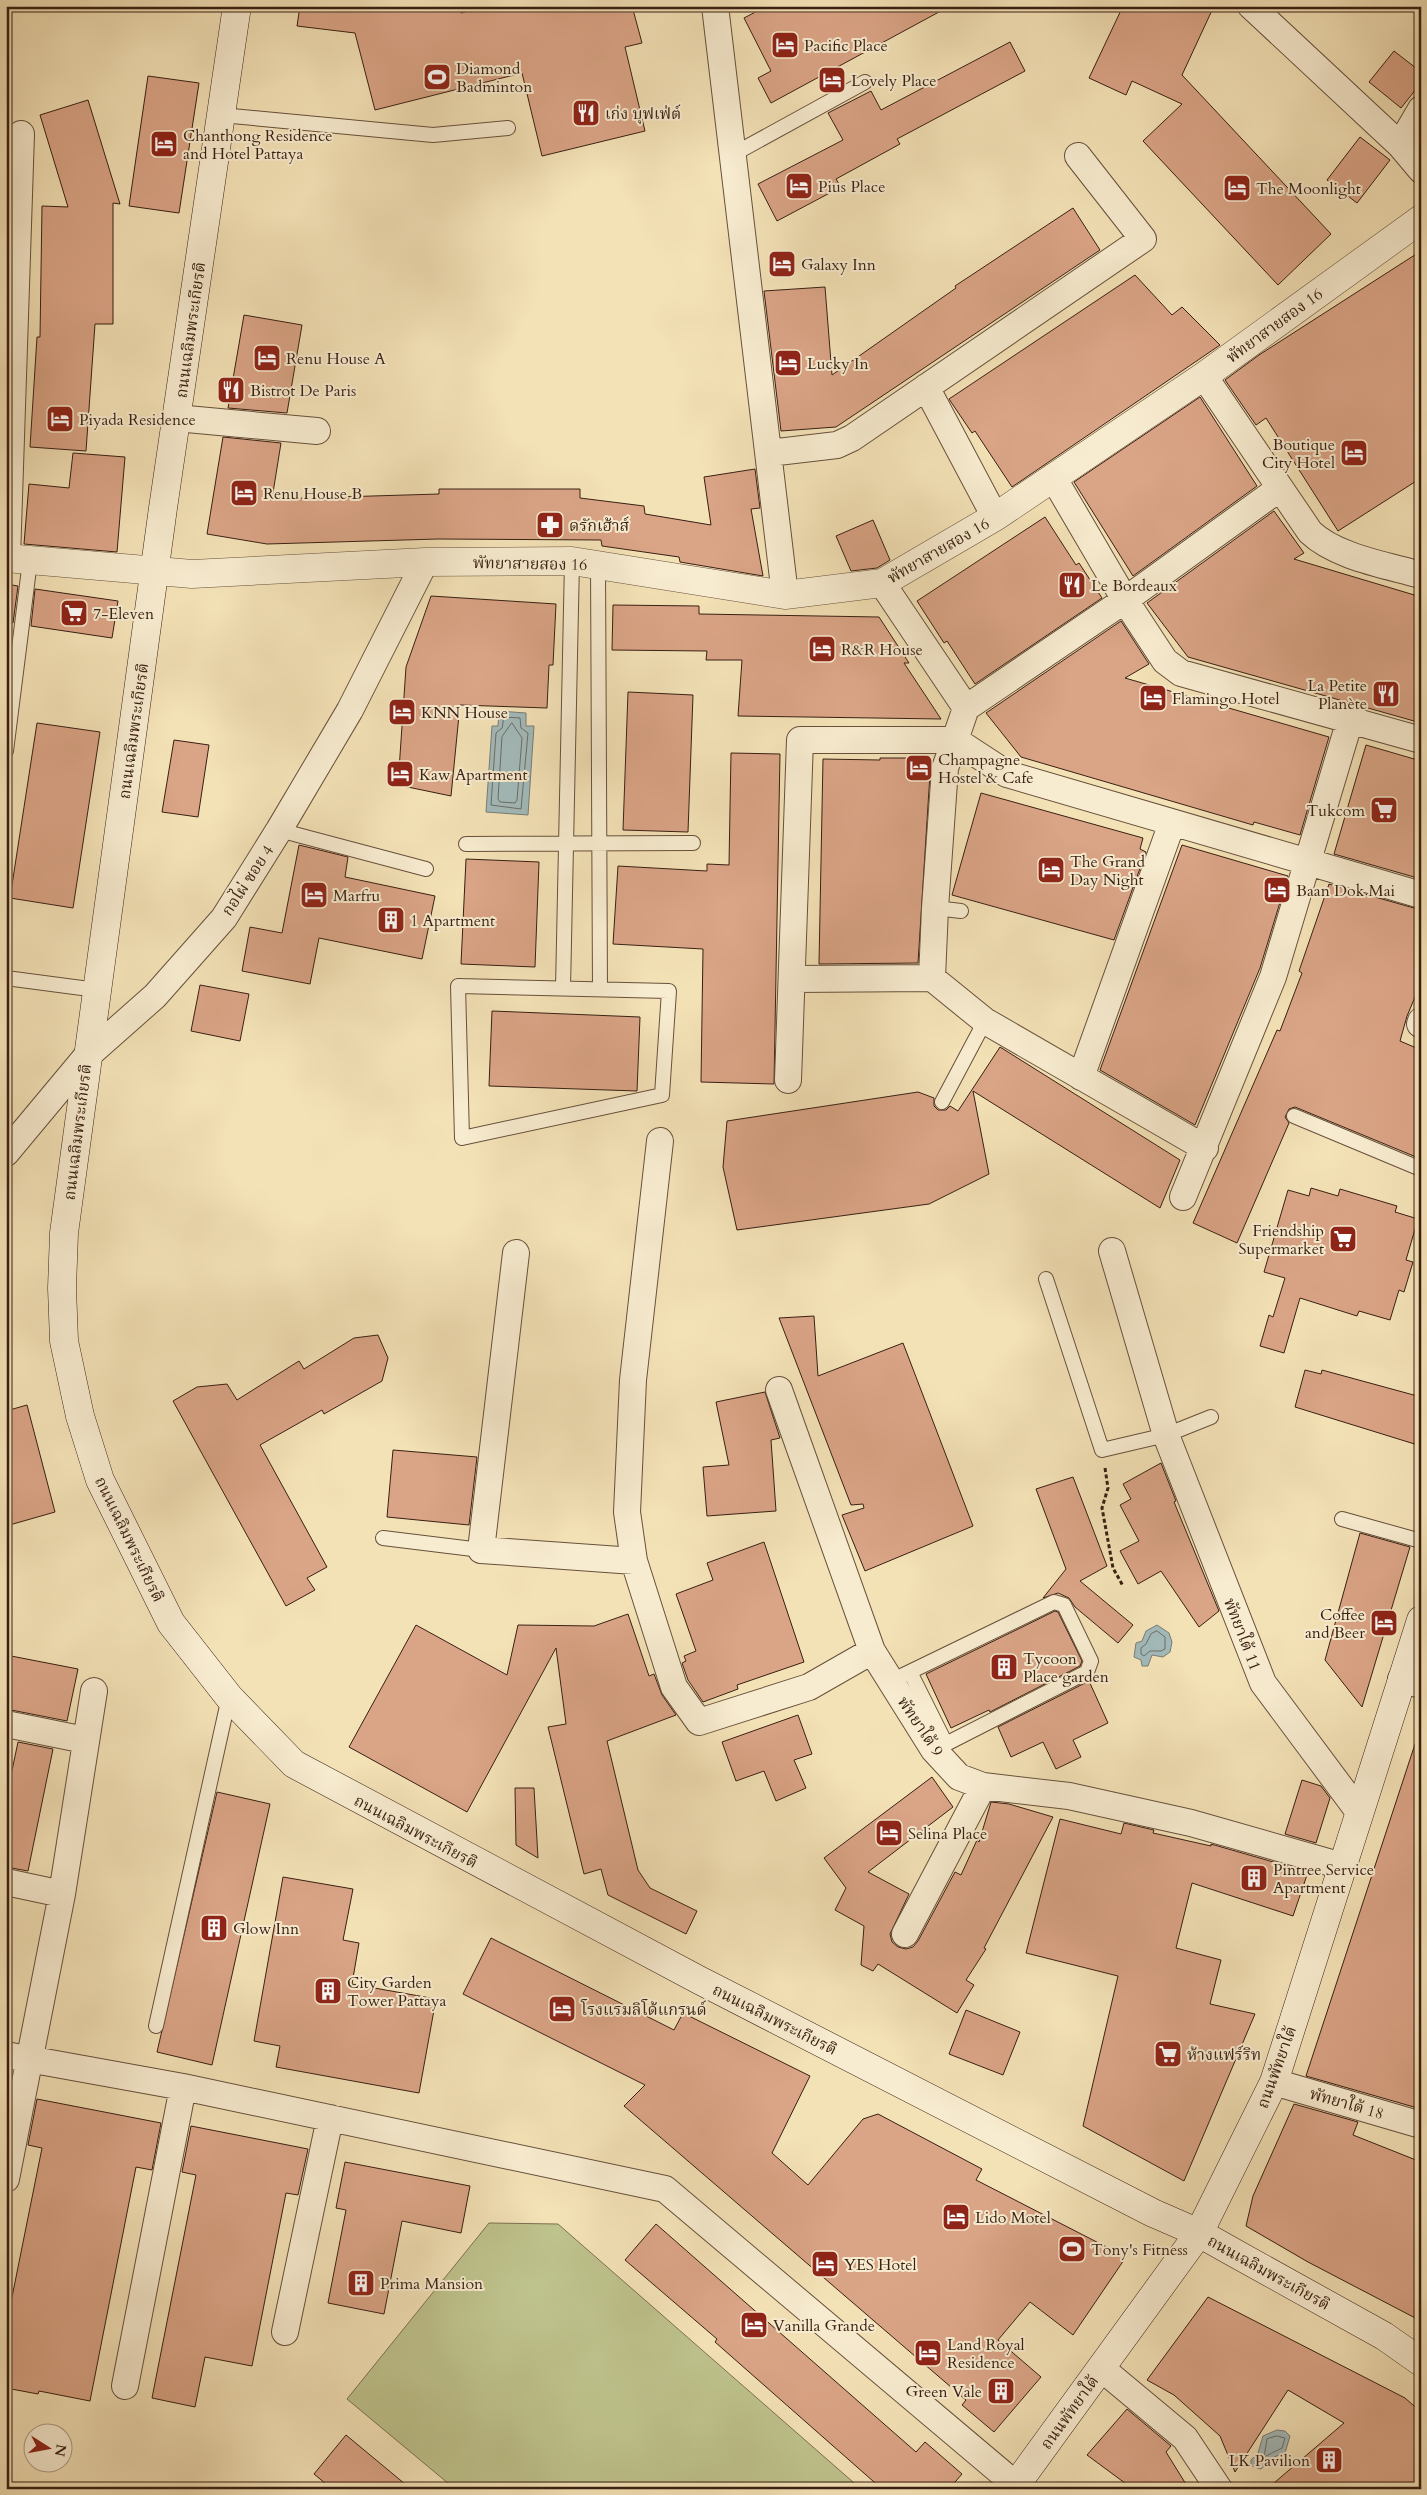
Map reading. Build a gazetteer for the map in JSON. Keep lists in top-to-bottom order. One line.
{"streets":{"main road":["พัทยาสายสอง 16","ถนนเฉลิมพระเกียรติ","ถนนพัทยาใต้"],"street":["กอไผ่ ซอย 4","พัทยาใต้ 11","พัทยาใต้ 9","พัทยาใต้ 18"]},"crossings":[["พัทยาสายสอง 16","ถนนเฉลิมพระเกียรติ"],["พัทยาสายสอง 16","กอไผ่ ซอย 4"],["ถนนเฉลิมพระเกียรติ","กอไผ่ ซอย 4"],["ถนนเฉลิมพระเกียรติ","ถนนพัทยาใต้"],["พัทยาใต้ 11","ถนนพัทยาใต้"],["พัทยาใต้ 9","ถนนพัทยาใต้"],["ถนนพัทยาใต้","พัทยาใต้ 18"]],"places":{"hotel":["Pacific Place","Lovely Place","Chanthong Residence and Hotel Pattaya","Pius Place","The Moonlight","Galaxy Inn","Renu House A","Lucky In","Piyada Residence","Boutique City Hotel","Renu House B","R&R House","Flamingo Hotel","KNN House","Champagne Hostel & Cafe","Kaw Apartment","The Grand Day Night","Baan Dok Mai","Marfru","Coffee and Beer","Selina Place","โรงแรมลิโด้แกรนด์","Lido Motel","YES Hotel","Vanilla Grande","Land Royal Residence"],"sports":["Diamond Badminton","Tony's Fitness"],"restaurant":["เก่ง บุฟเฟ่ต์","Bistrot De Paris","Le Bordeaux","La Petite Planète"],"pharmacy":["ดรักเฮ้าส์"],"supermarket":["7-Eleven","Tukcom","Friendship Supermarket","ห้างแฟร์ริท"],"building":["1 Apartment","Tycoon Place garden","Pintree Service Apartment","Glow Inn","City Garden Tower Pattaya","Prima Mansion","Green Vale","LK Pavilion"]},"north":"right"}
